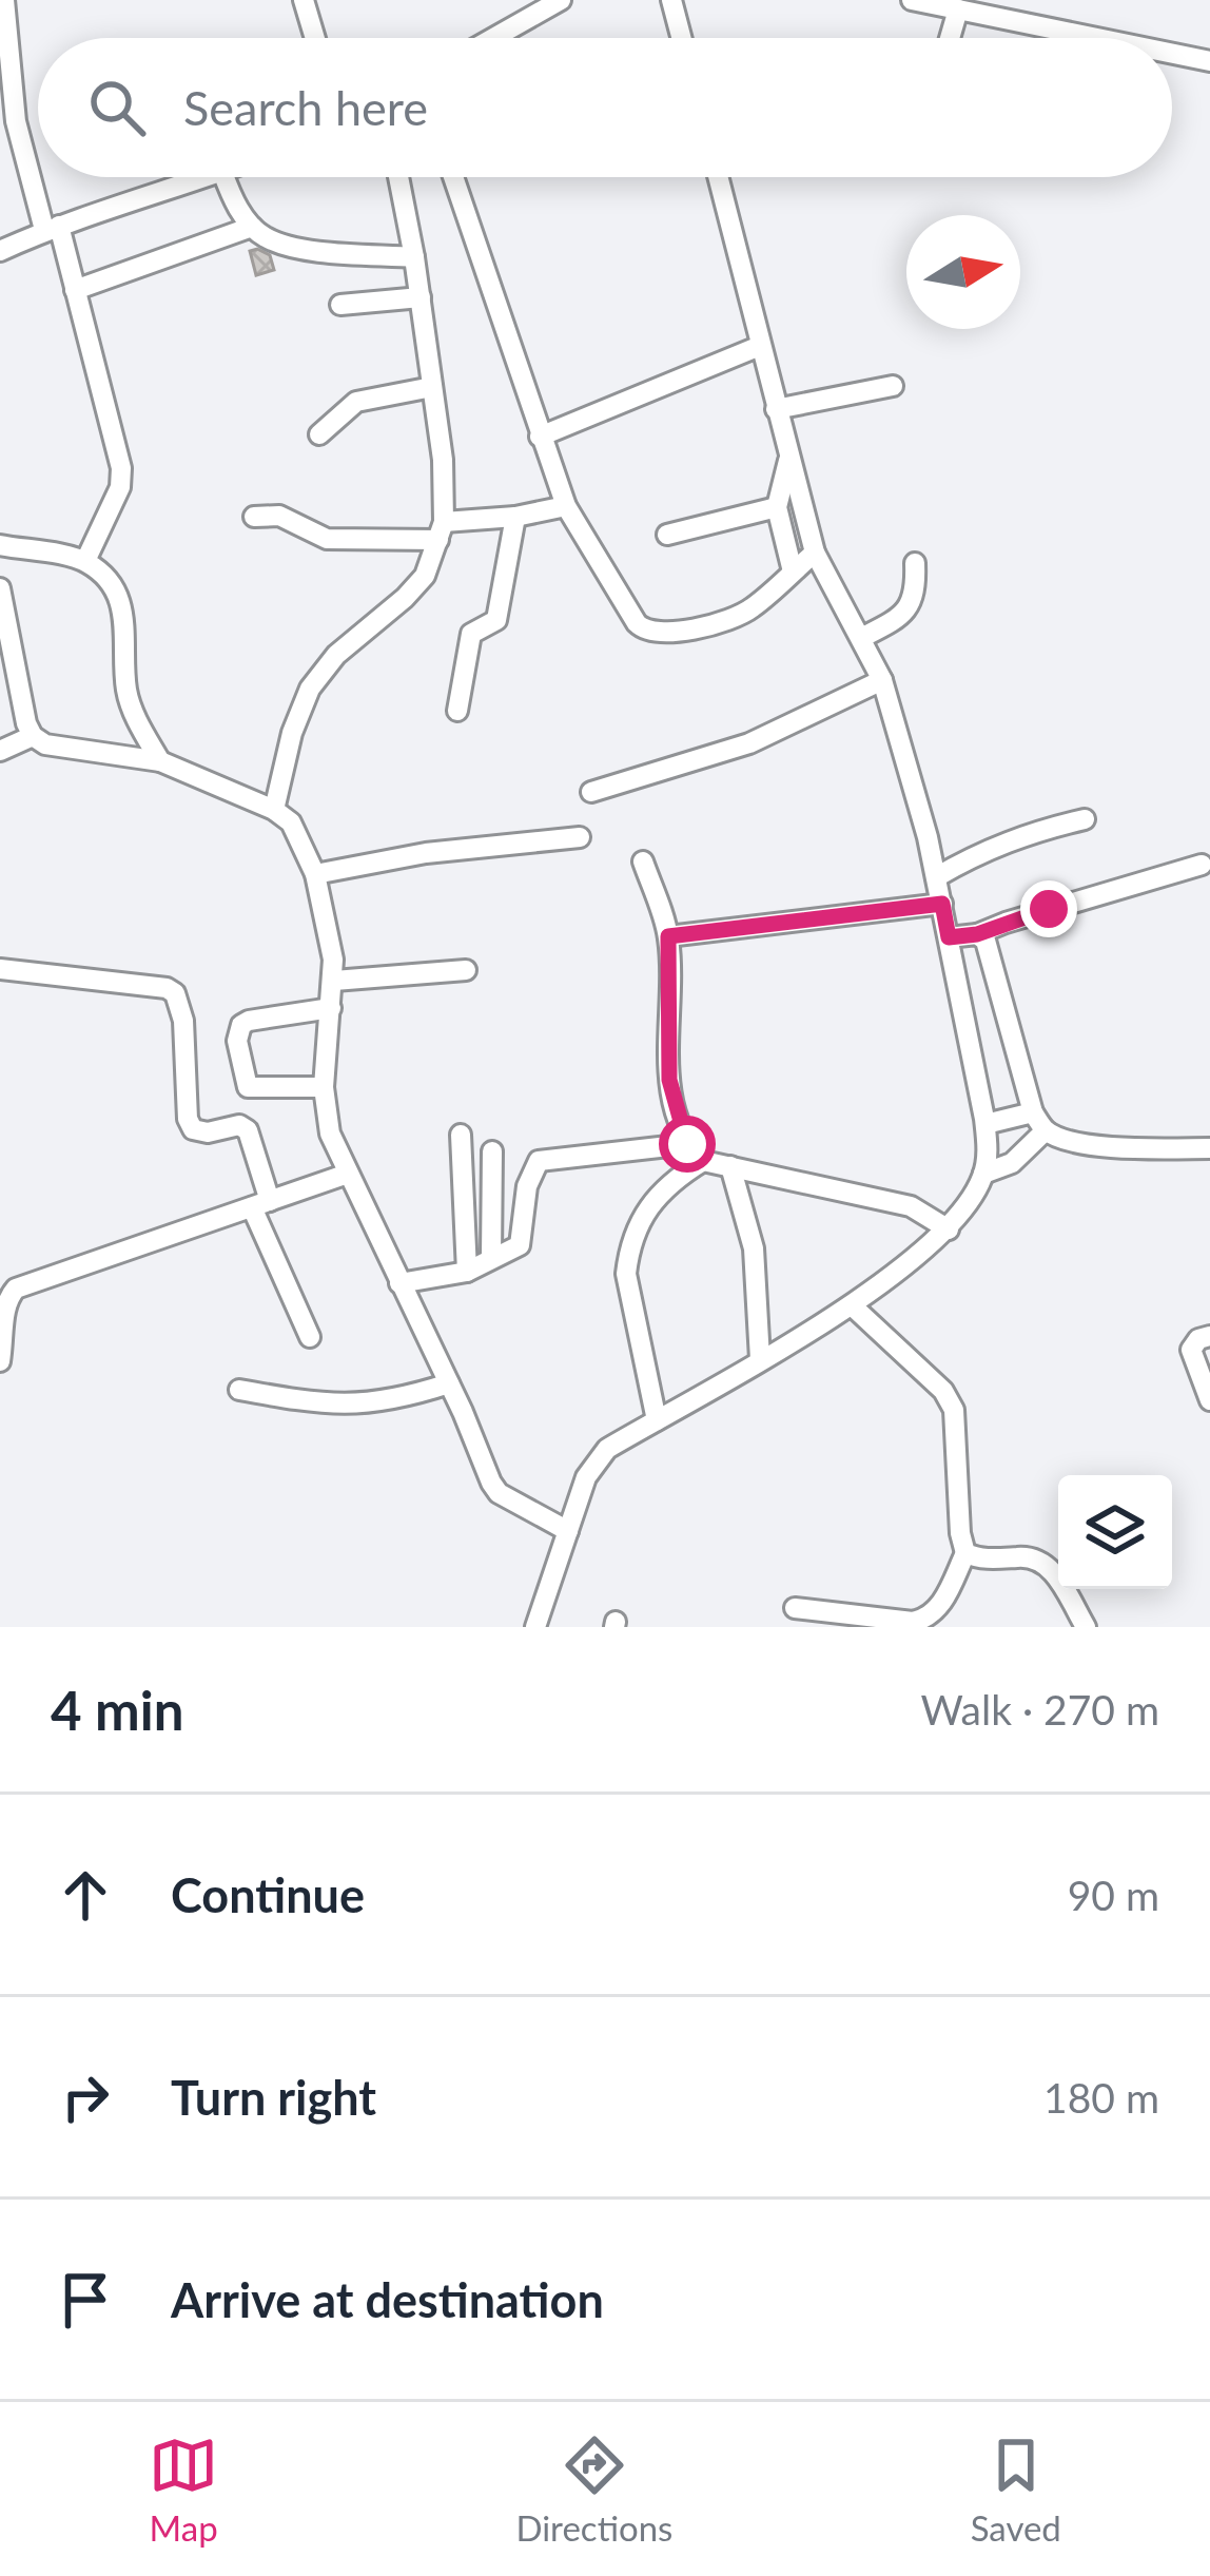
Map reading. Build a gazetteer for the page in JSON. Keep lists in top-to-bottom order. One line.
{"north":"right","page":{"search":"Search here","heading":["4 min","Walk · 270 m"],"list":[["Continue","90 m"],["Turn right","180 m"],"Arrive at destination"],"nav":["Map","Directions","Saved"]}}
